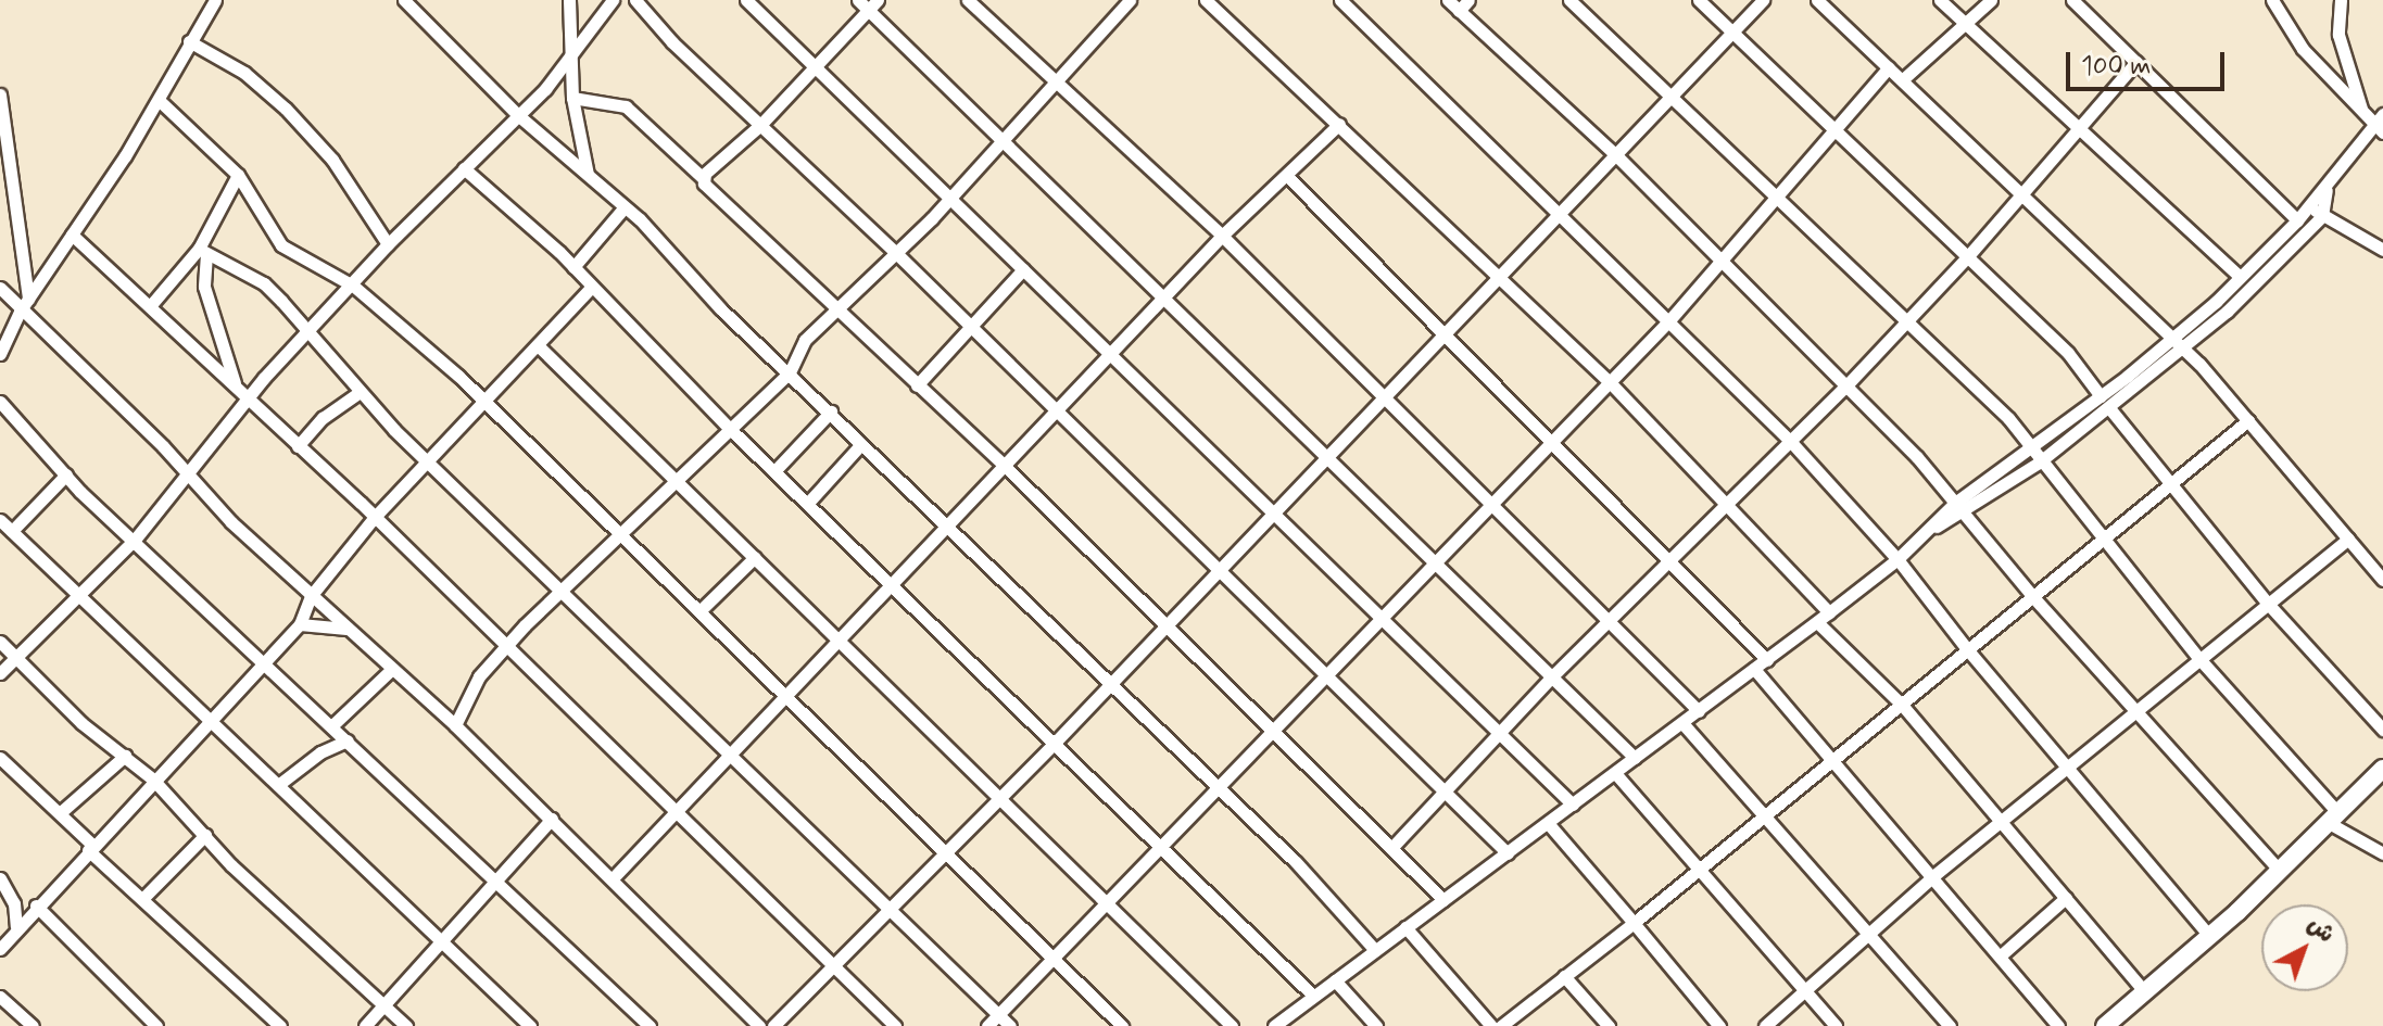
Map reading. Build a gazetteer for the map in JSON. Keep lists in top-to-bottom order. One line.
{"scale_bar":"100 m","north":"top right"}
